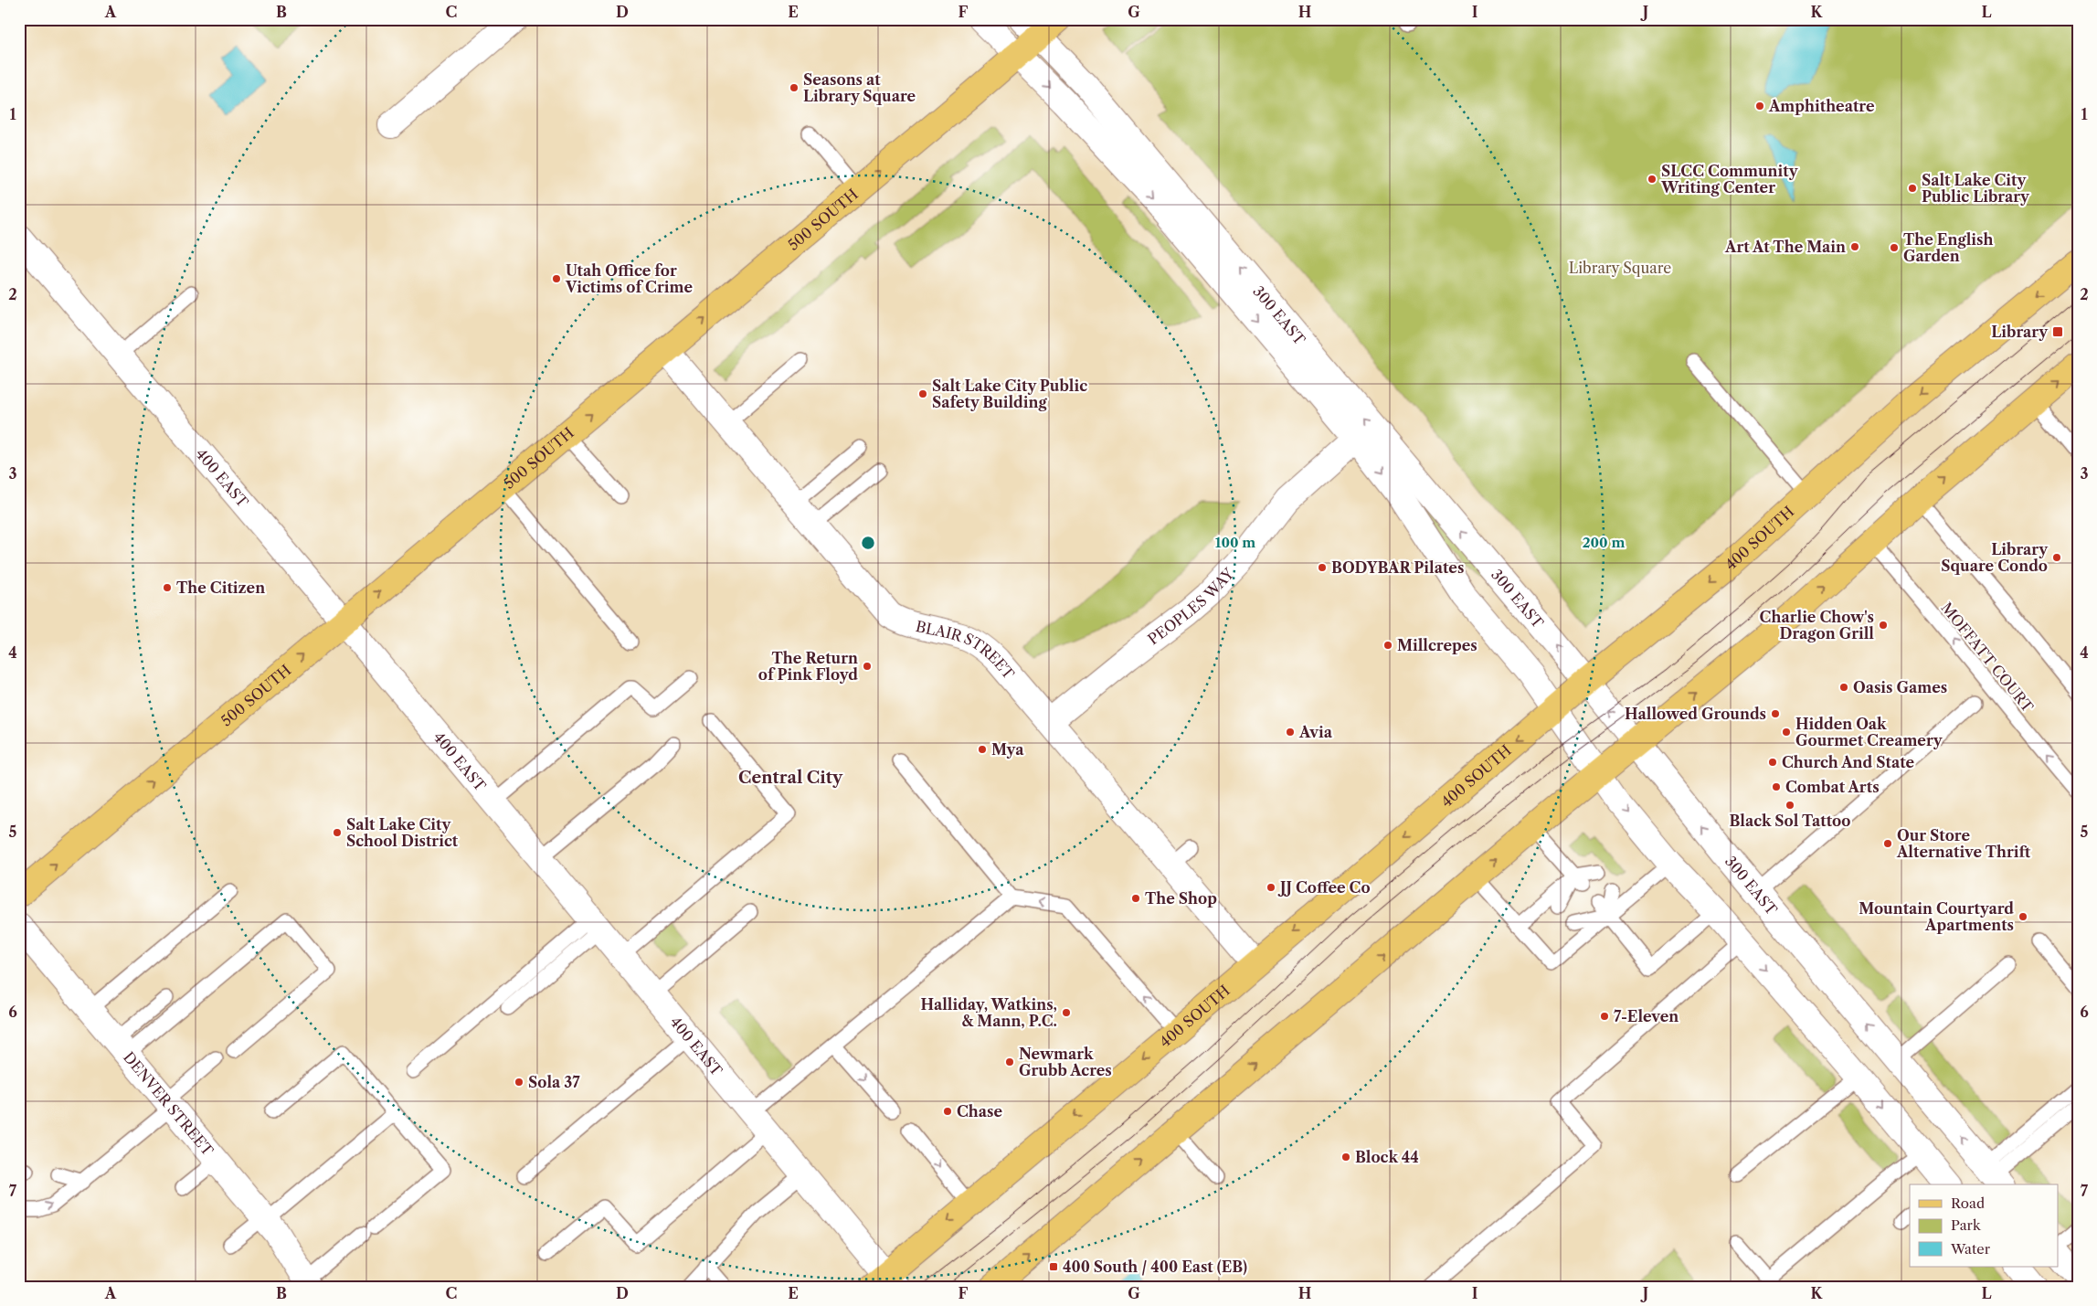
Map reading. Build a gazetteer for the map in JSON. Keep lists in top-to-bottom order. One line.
{"streets":{"main road":["500 SOUTH","400 SOUTH"],"street":["300 EAST","400 EAST","PEOPLES WAY","BLAIR STREET","DENVER STREET"],"lane":["MOFFATT COURT"]},"crossings":[["500 SOUTH","300 EAST"],["500 SOUTH","400 EAST"],["500 SOUTH","BLAIR STREET"],["300 EAST","400 SOUTH"],["300 EAST","PEOPLES WAY"],["400 EAST","400 SOUTH"],["400 SOUTH","BLAIR STREET"],["PEOPLES WAY","BLAIR STREET"]],"one_way":["500 SOUTH"],"districts":["Central City"],"parks":["Library Square"],"places":{"other":["Seasons at Library Square","Amphitheatre","SLCC Community Writing Center","Salt Lake City Public Library","Art At The Main","The English Garden","Utah Office for Victims of Crime","Salt Lake City Public Safety Building","Library Square Condo","BODYBAR Pilates","The Citizen","Charlie Chow's Dragon Grill","Millcrepes","The Return of Pink Floyd","Oasis Games","Hallowed Grounds","Avia","Hidden Oak Gourmet Creamery","Mya","Church And State","Combat Arts","Black Sol Tattoo","Salt Lake City School District","Our Store Alternative Thrift","JJ Coffee Co","The Shop","Mountain Courtyard Apartments","Halliday, Watkins, & Mann, P.C.","7-Eleven","Newmark Grubb Acres","Sola 37","Chase","Block 44"],"transit":["Library","400 South / 400 East (EB)"]},"legend":["Road","Park","Water"],"grid":{"columns":["A","B","C","D","E","F","G","H","I","J","K","L"],"rows":["1","2","3","4","5","6","7"]},"rings":["100 m","200 m"]}
